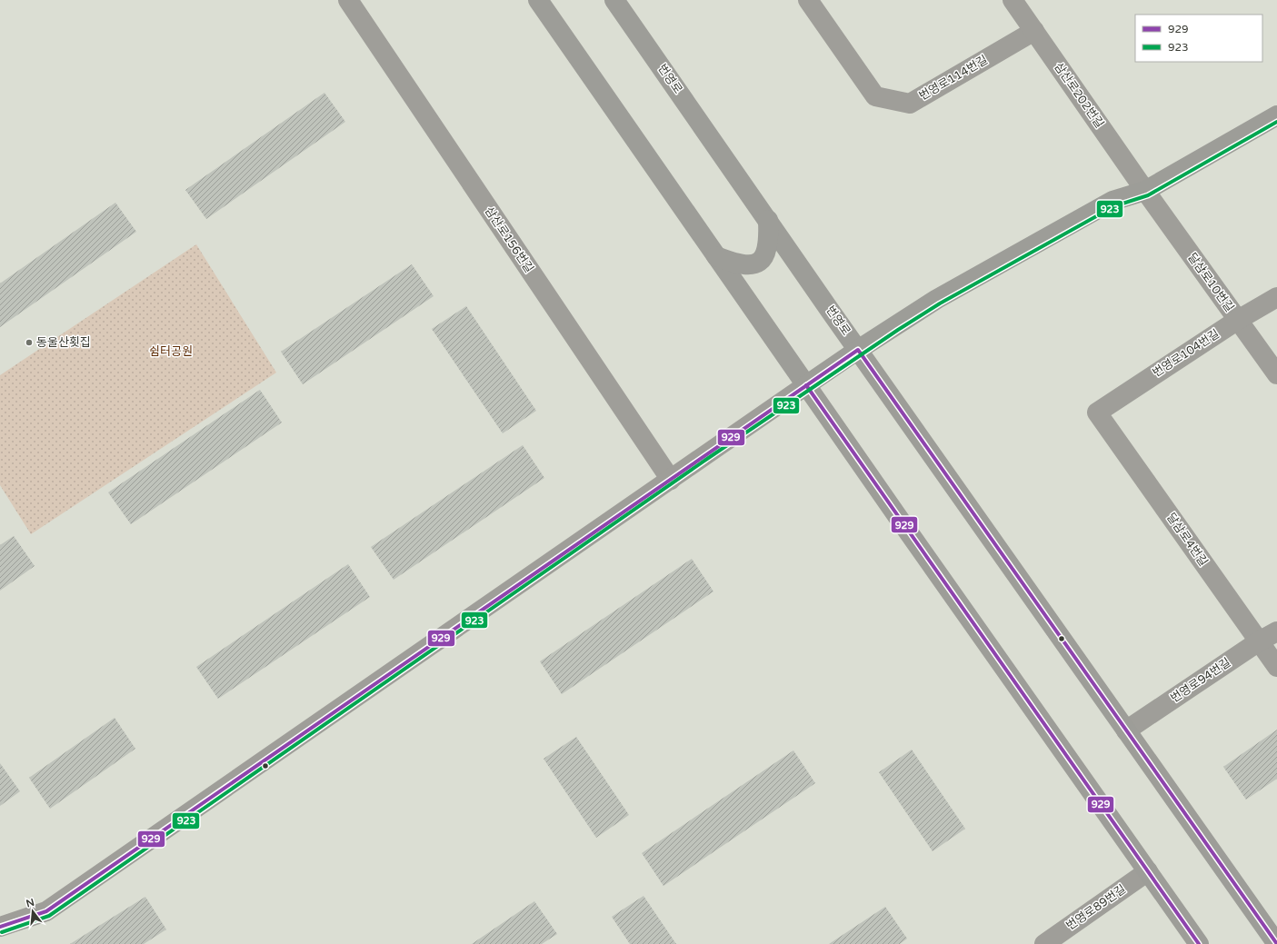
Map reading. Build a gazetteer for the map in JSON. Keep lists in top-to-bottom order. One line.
{"streets":{"main road":["번영로"],"street":["번영로114번길","삼산로202번길","삼산로156번길","달삼로10번길","번영로104번길","달삼로4번길","번영로94번길","번영로89번길"]},"crossings":[["번영로114번길","삼산로202번길"],["번영로","번영로94번길"],["삼산로202번길","달삼로10번길"],["달삼로10번길","번영로104번길"],["번영로104번길","달삼로4번길"],["달삼로4번길","번영로94번길"]],"parks":["쉼터공원"],"places":["동울산횟집"],"lines":["transit line 923","transit line 929"],"legend":["929","923"],"north":"top"}
